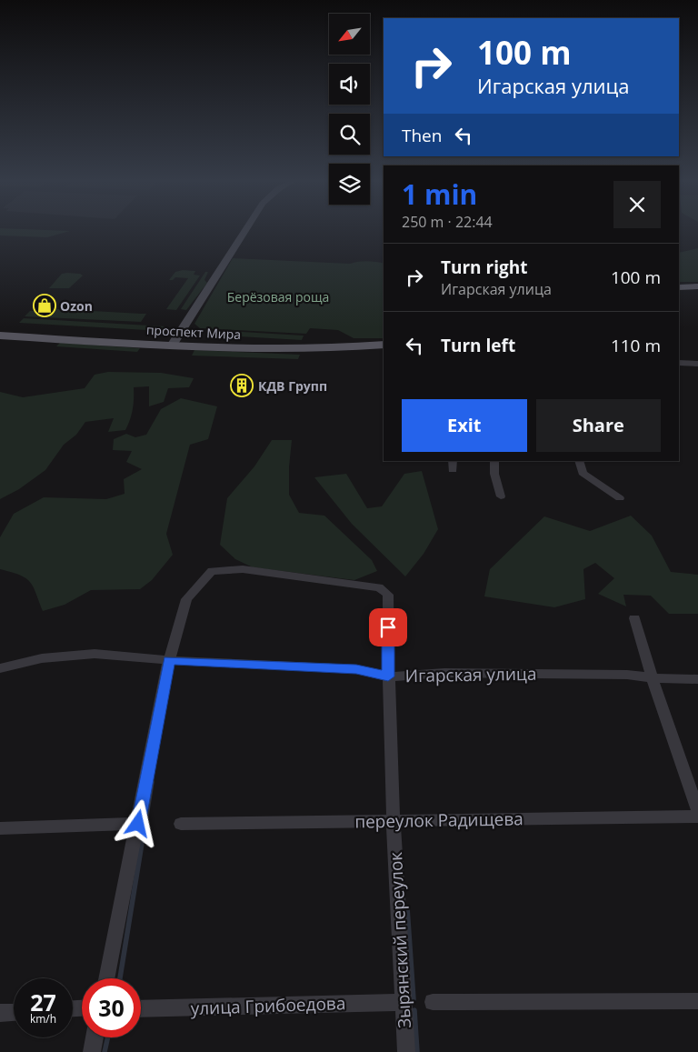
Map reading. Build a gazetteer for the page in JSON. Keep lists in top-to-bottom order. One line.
{"streets":{"main road":["проспект Мира"],"street":["Игарская улица","переулок Радищева","Зырянский переулок","улица Грибоедова"]},"crossings":[["Игарская улица","Зырянский переулок"],["переулок Радищева","Зырянский переулок"],["Зырянский переулок","улица Грибоедова"]],"parks":["Берёзовая роща"],"places":{"shop":["Ozon"],"building":["КДВ Групп"]},"north":"bottom left","page":{"turn":["100 m","Игарская улица"],"then":"Then","heading":["1 min","250 m · 22:44"],"list":[{"name":"Turn right","note":"Игарская улица","value":"100 m"},{"name":"Turn left","value":"110 m"}],"buttons":["Exit","Share"],"speed":"27 km/h","limit":"30"}}
